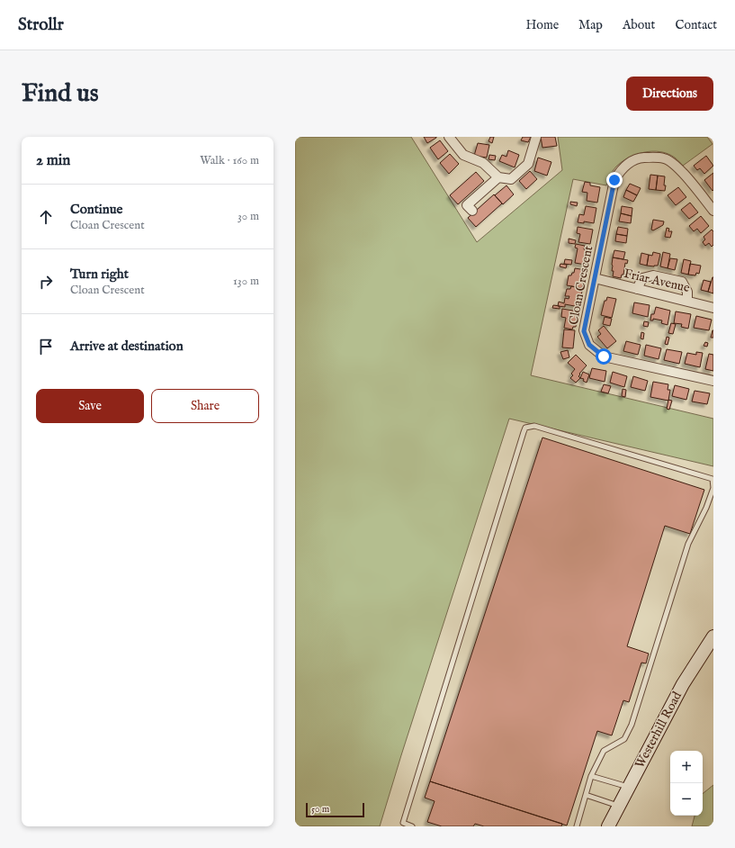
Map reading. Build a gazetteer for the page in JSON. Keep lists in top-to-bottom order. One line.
{"streets":{"street":["Friar Avenue","Cloan Crescent","Westerhill Road"]},"crossings":[["Friar Avenue","Cloan Crescent"]],"scale_bar":"50 m","page":{"header":"Strollr","nav":["Home","Map","About","Contact"],"buttons":["Directions",["Save","Share"]],"title":"Find us","heading":["2 min","Walk · 160 m"],"list":[["Continue","Cloan Crescent","30 m"],["Turn right","Cloan Crescent","130 m"],"Arrive at destination"],"map_buttons":["+","−"],"scale":"50 m"}}
